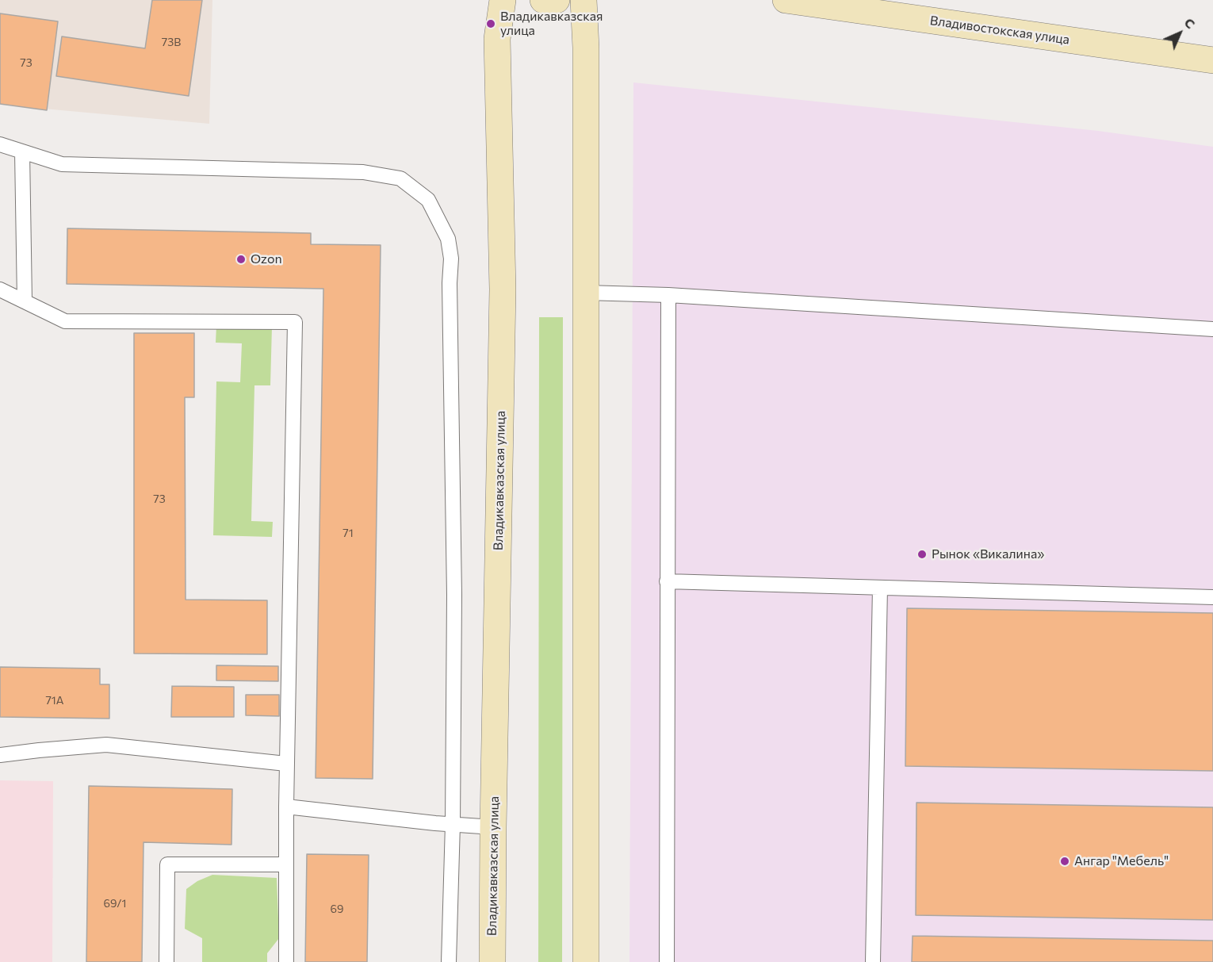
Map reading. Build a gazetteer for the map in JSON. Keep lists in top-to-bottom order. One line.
{"streets":{"main road":["Владивостокская улица","Владикавказская улица"]},"places":["Владикавказская улица","Ozon","Рынок «Викалина»","Ангар \"Мебель\""],"house_numbers":["73В","73","73","71","71А","69/1","69"],"north":"top right"}
